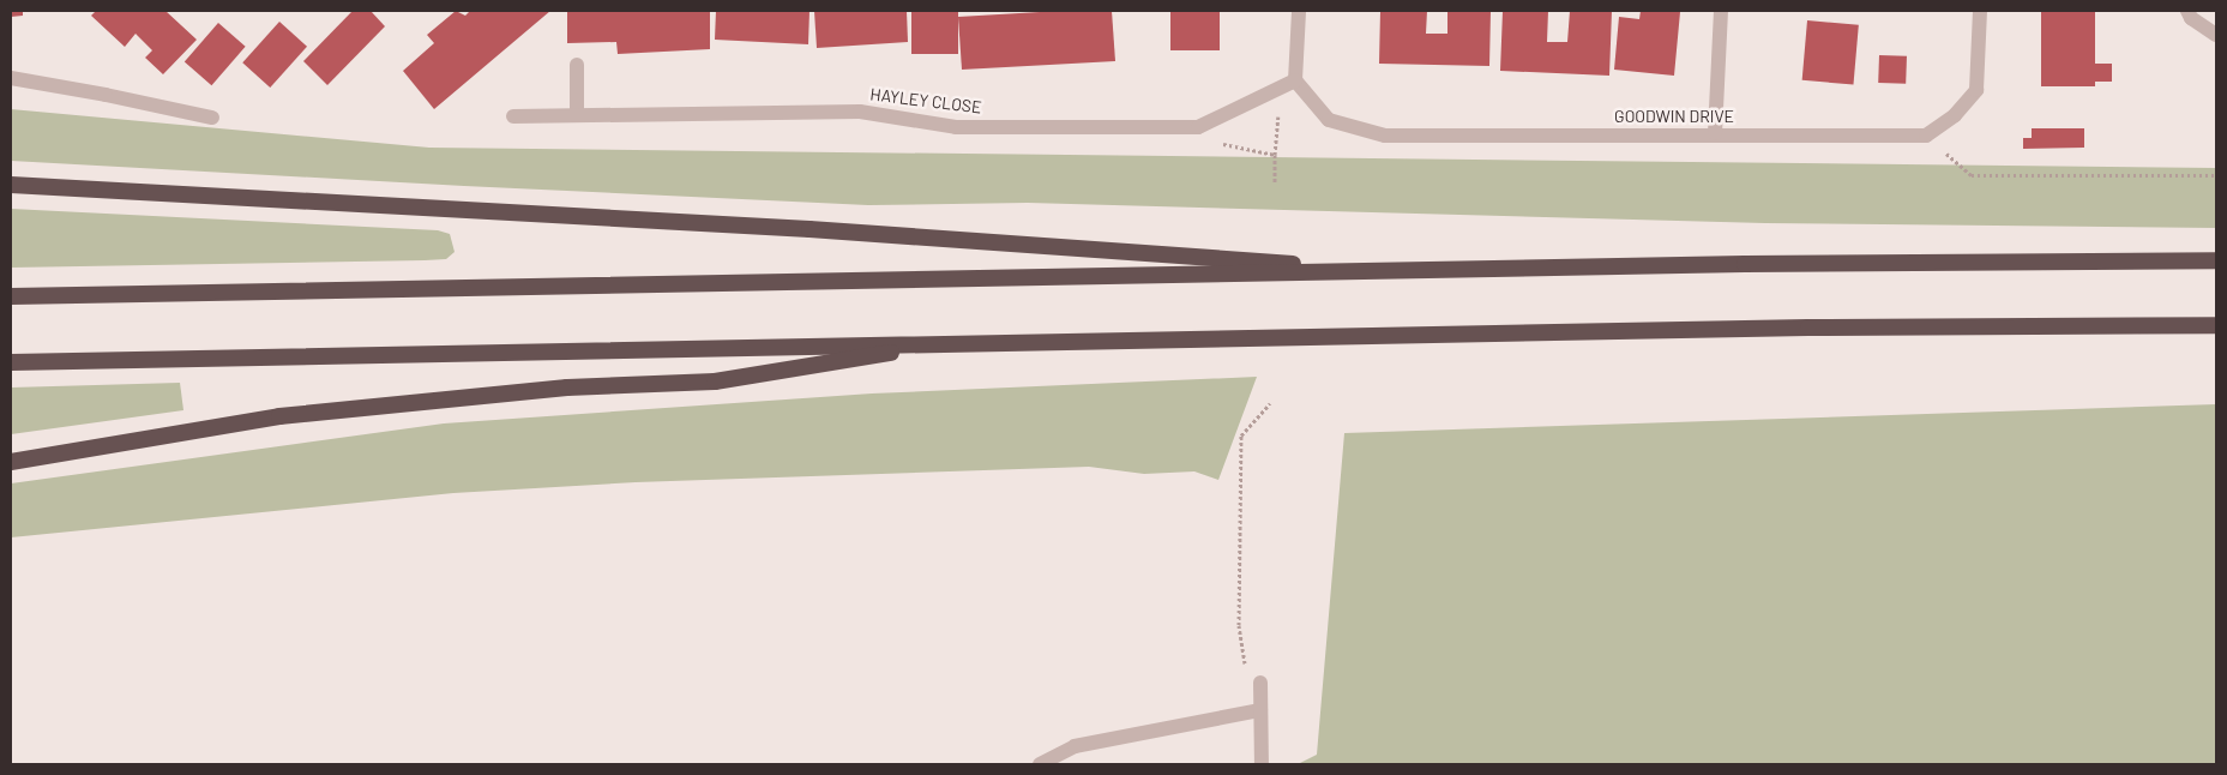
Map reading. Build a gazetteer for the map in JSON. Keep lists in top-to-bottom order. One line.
{"streets":{"street":["HAYLEY CLOSE","GOODWIN DRIVE"]},"crossings":[["HAYLEY CLOSE","GOODWIN DRIVE"]]}
